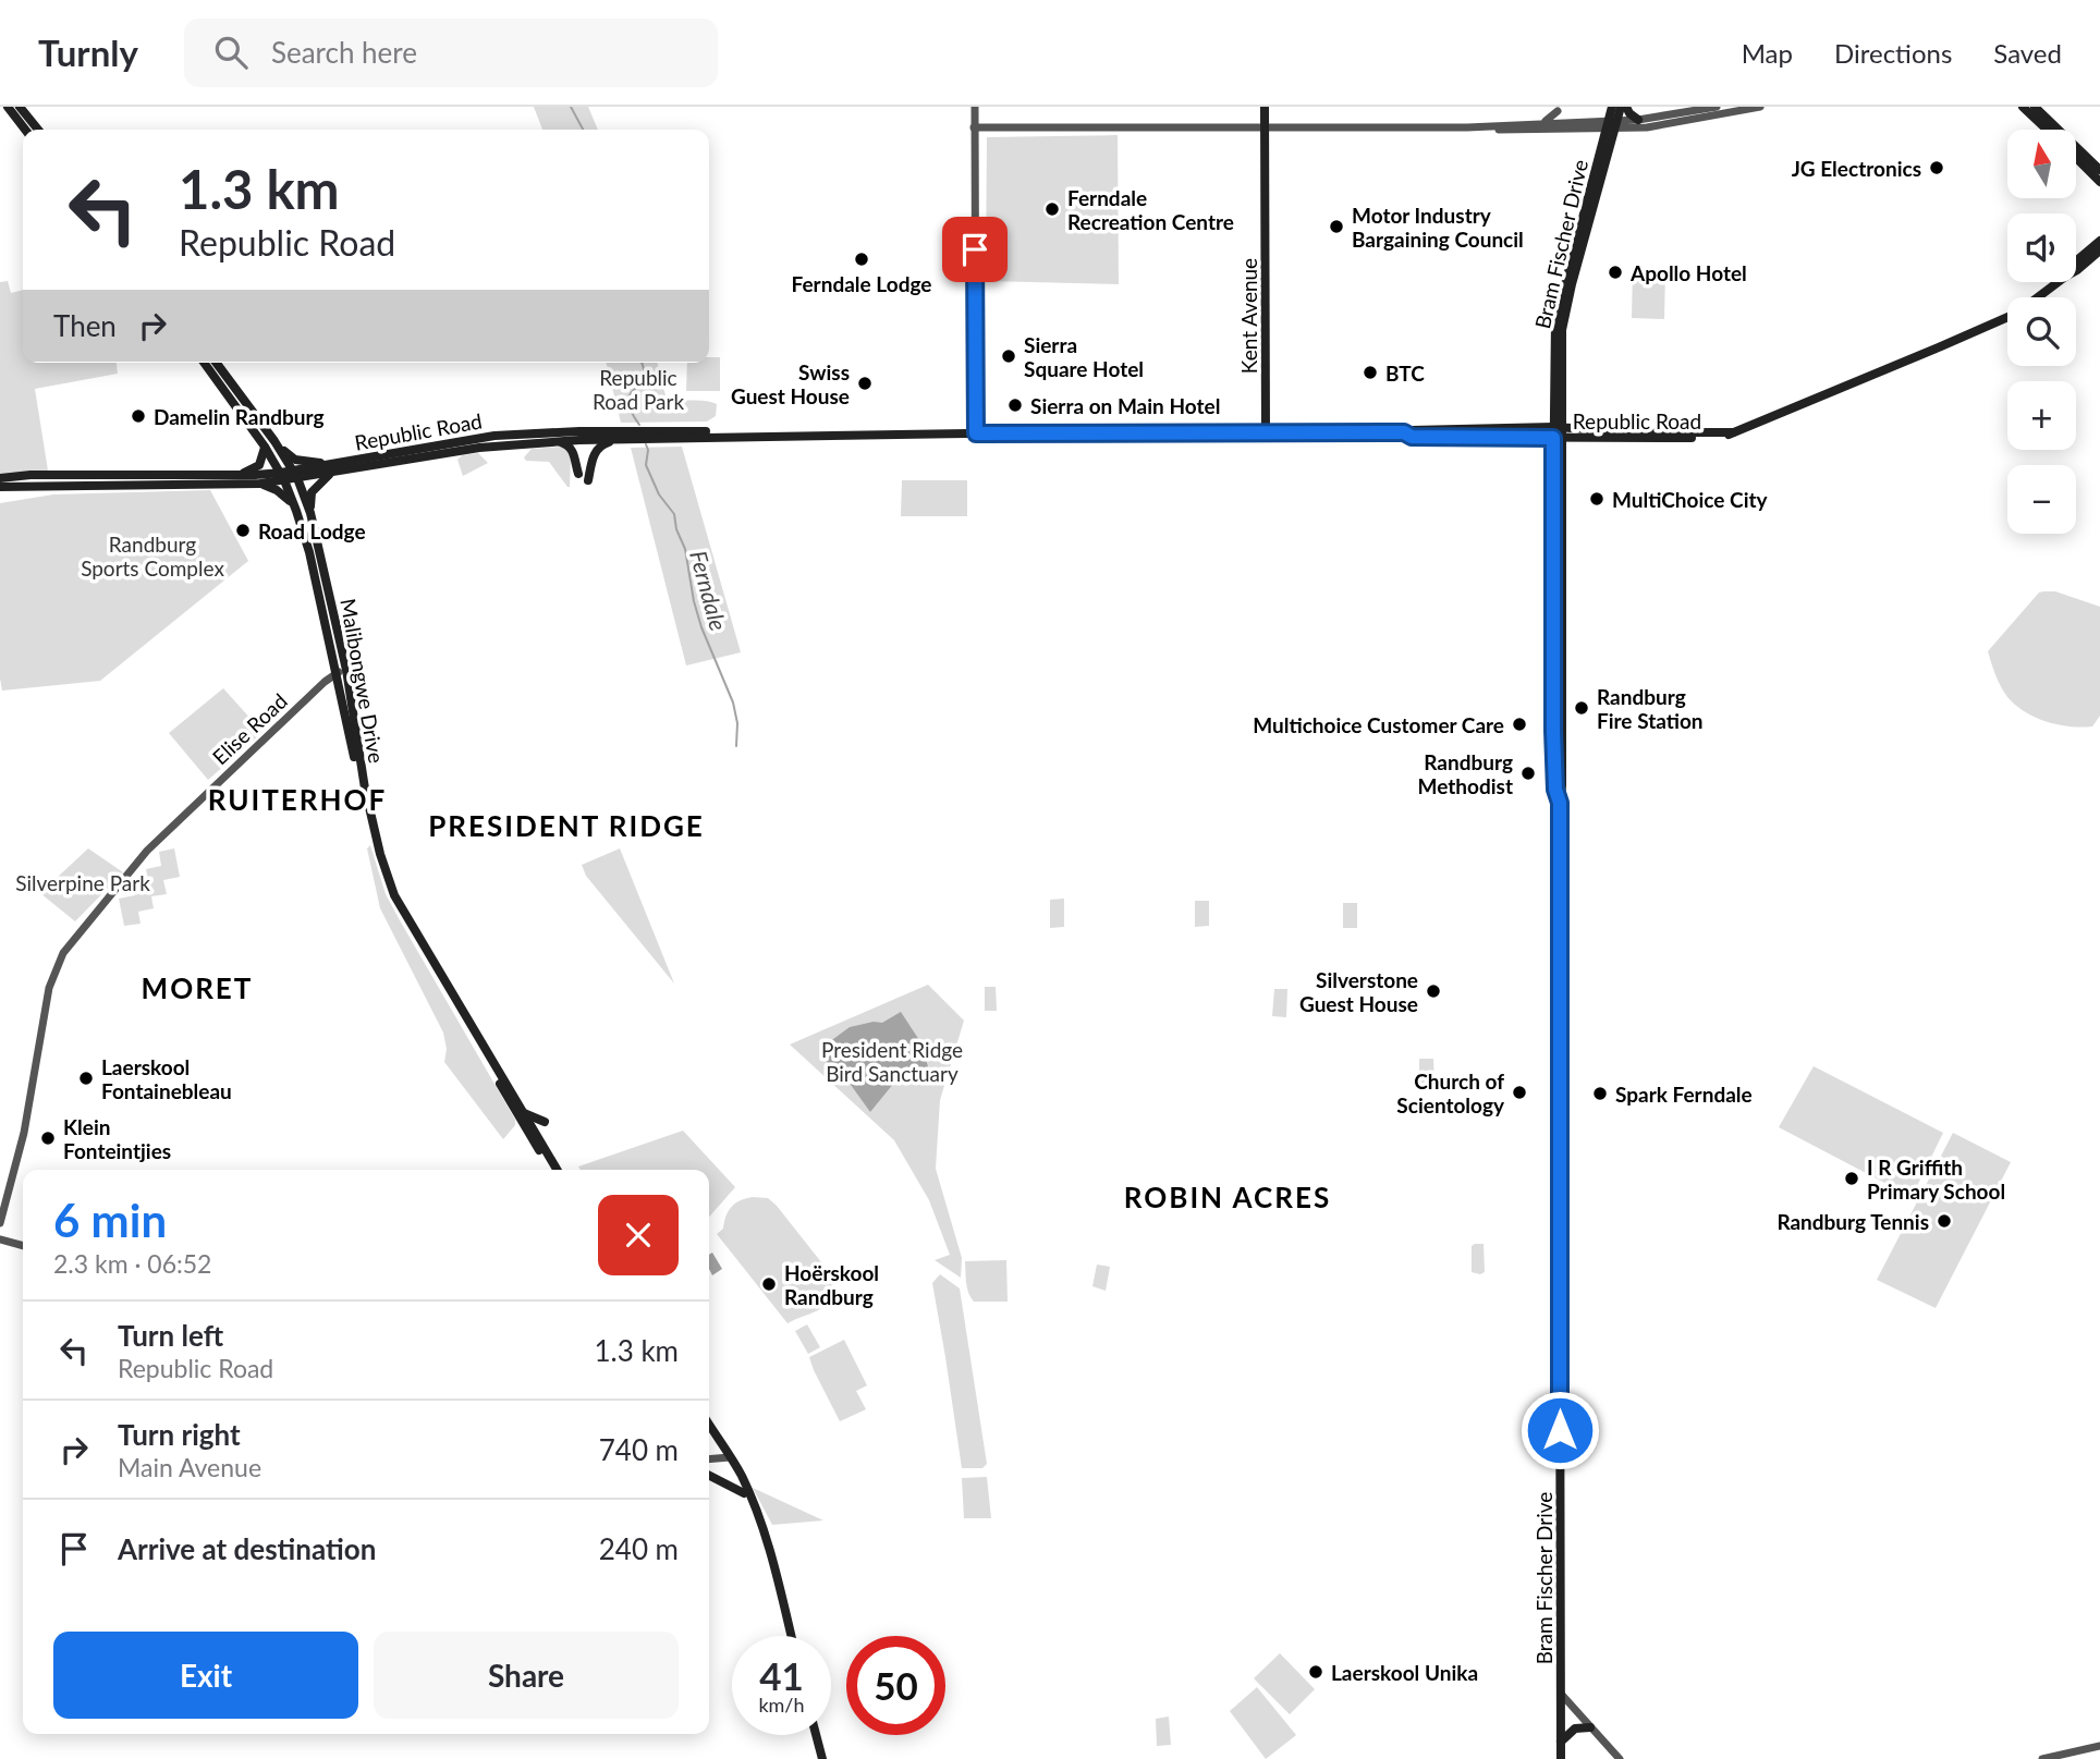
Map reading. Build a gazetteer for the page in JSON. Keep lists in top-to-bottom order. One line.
{"streets":{"main road":["Bram Fischer Drive","Kent Avenue","Republic Road","Malibongwe Drive"],"street":["Elise Road"]},"crossings":[["Bram Fischer Drive","Republic Road"],["Kent Avenue","Republic Road"],["Republic Road","Malibongwe Drive"],["Malibongwe Drive","Elise Road"]],"districts":["RUITERHOF","PRESIDENT RIDGE","MORET","ROBIN ACRES"],"water":["Ferndale"],"parks":["Republic Road Park","Randburg Sports Complex","Silverpine Park","President Ridge Bird Sanctuary"],"places":["JG Electronics","Ferndale Recreation Centre","Motor Industry Bargaining Council","Ferndale Lodge","Apollo Hotel","Sierra Square Hotel","BTC","Swiss Guest House","Sierra on Main Hotel","Damelin Randburg","MultiChoice City","Road Lodge","Randburg Fire Station","Multichoice Customer Care","Randburg Methodist","Silverstone Guest House","Laerskool Fontainebleau","Church of Scientology","Spark Ferndale","Klein Fonteintjies","I R Griffith Primary School","Randburg Tennis","Hoërskool Randburg","Laerskool Unika"],"north":"top","page":{"header":"Turnly","search":"Search here","nav":["Map","Directions","Saved"],"map_buttons":["+","−"],"turn":["1.3 km","Republic Road"],"then":"Then","heading":["6 min","2.3 km · 06:52"],"list":[{"name":"Turn left","note":"Republic Road","value":"1.3 km"},{"name":"Turn right","note":"Main Avenue","value":"740 m"},{"name":"Arrive at destination","value":"240 m"}],"buttons":["Exit","Share"],"speed":"41 km/h","limit":"50"}}
